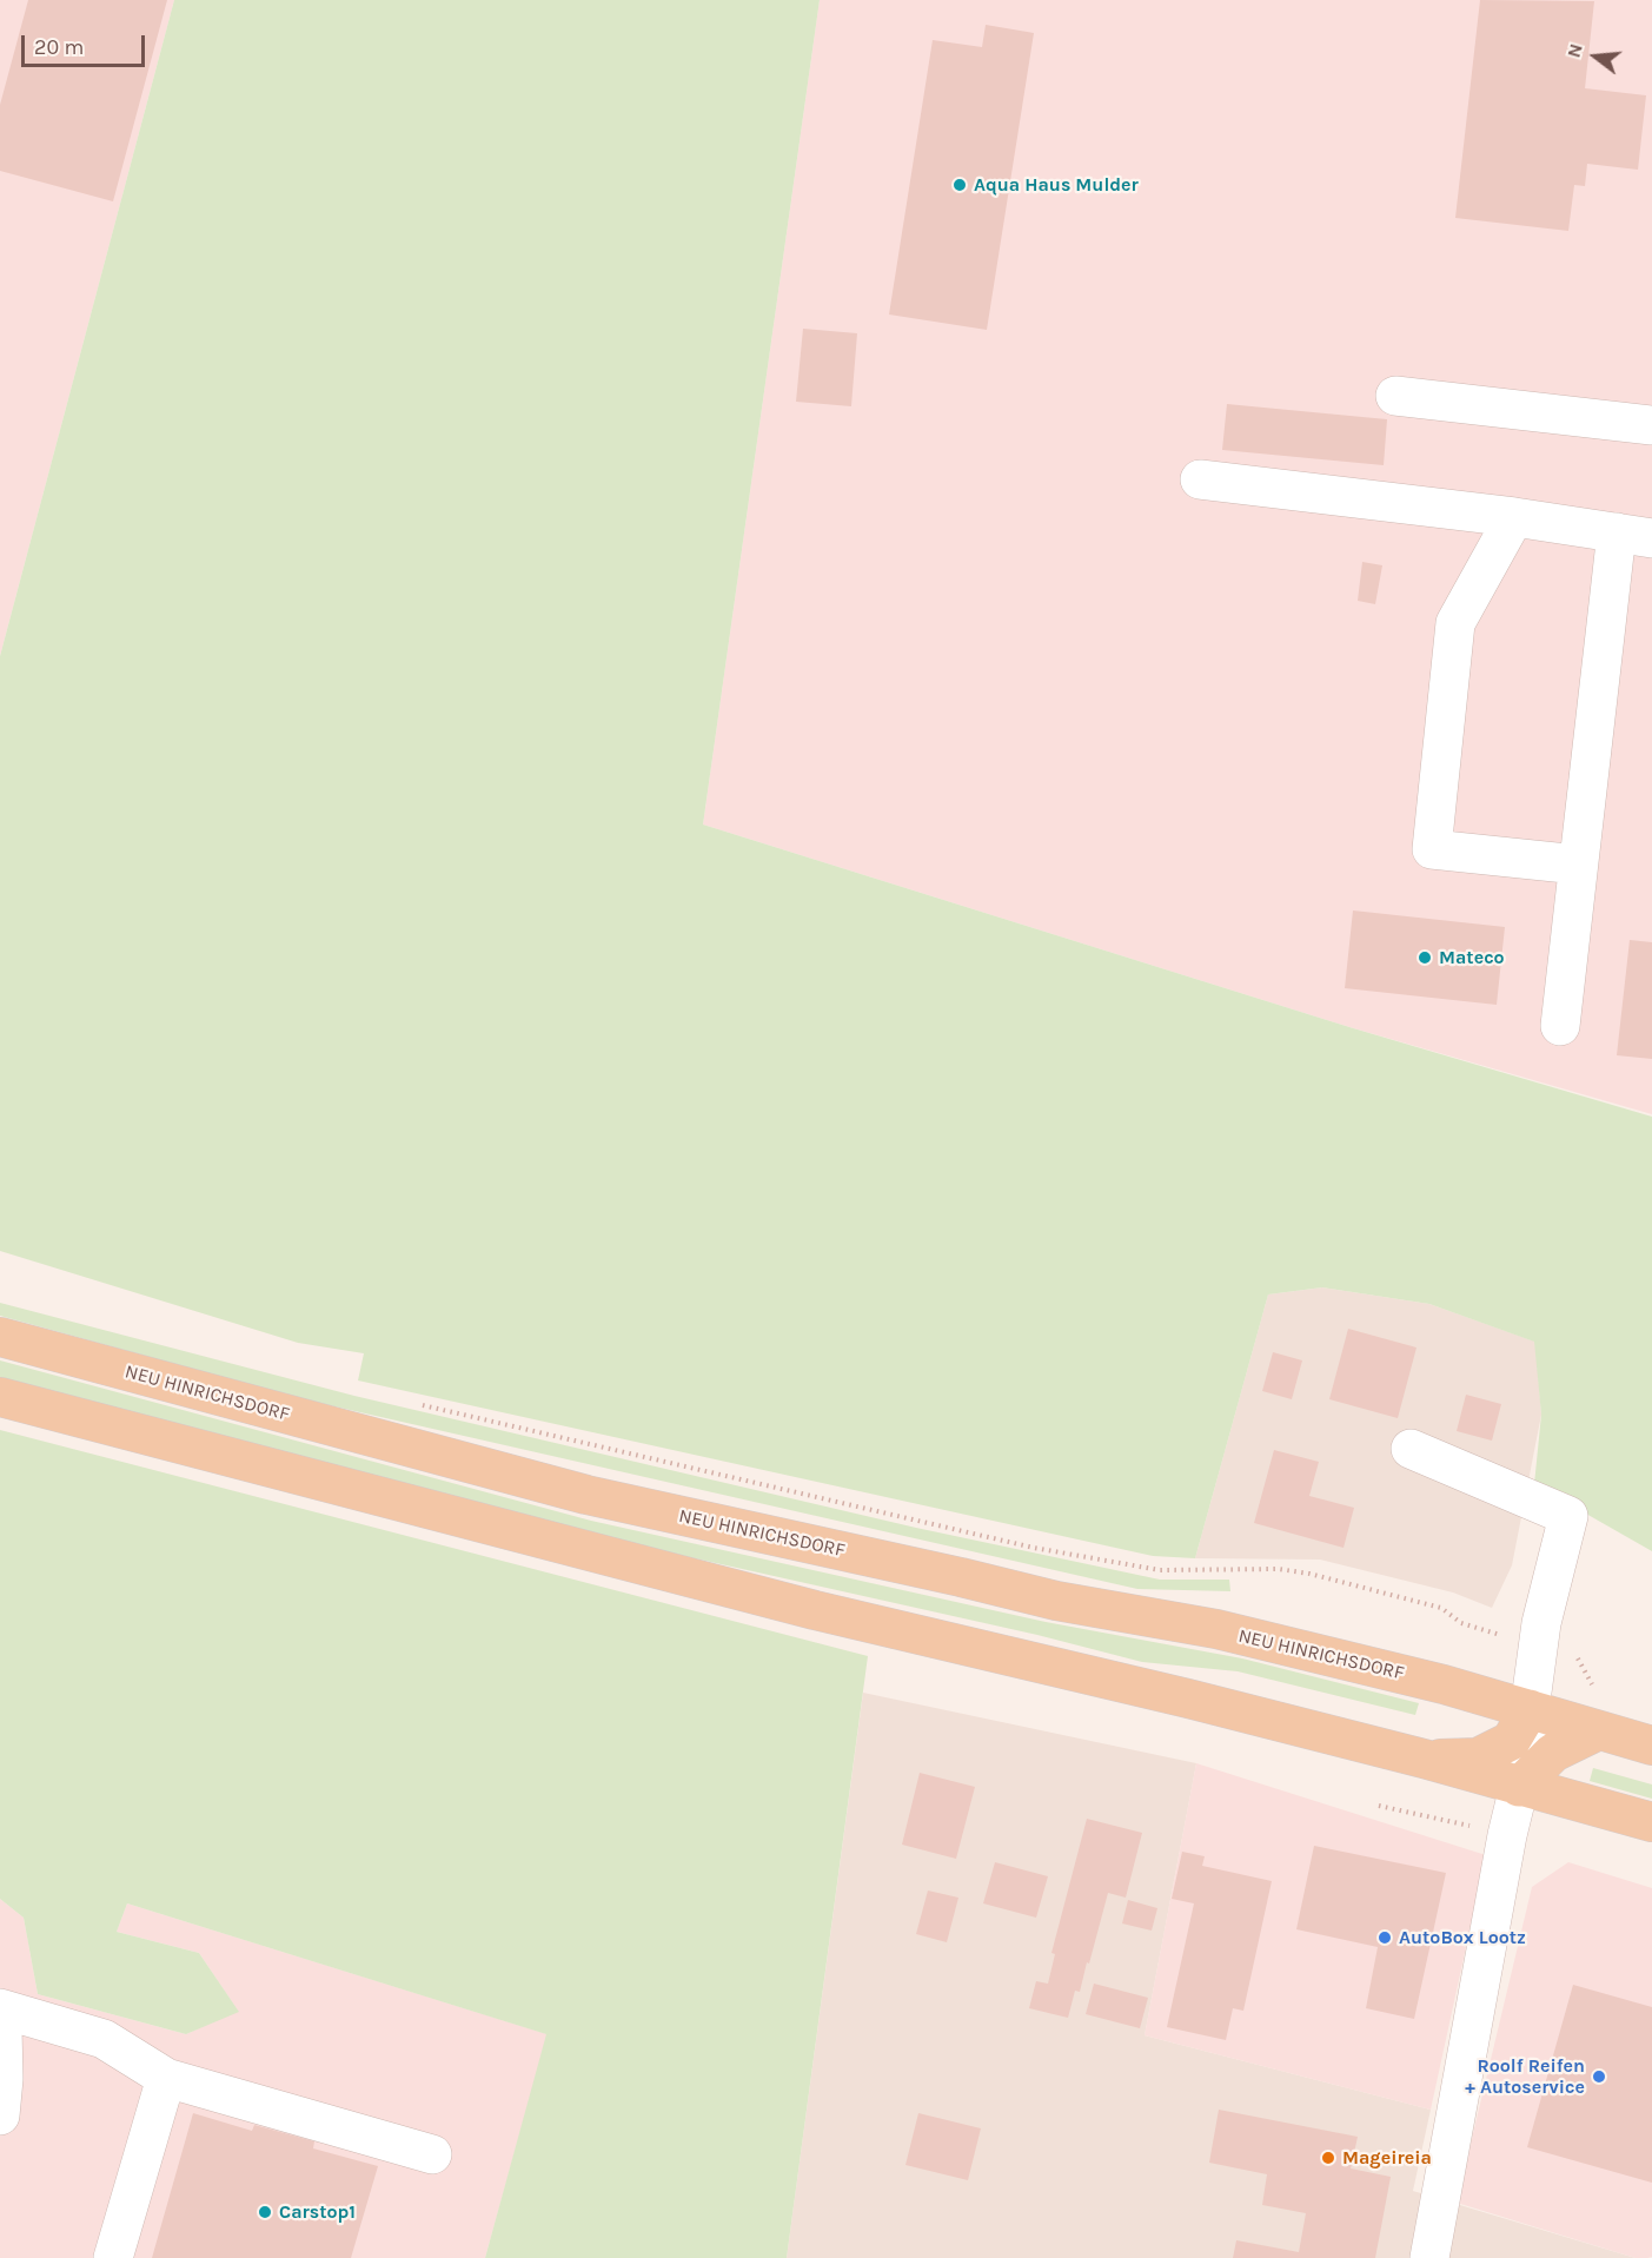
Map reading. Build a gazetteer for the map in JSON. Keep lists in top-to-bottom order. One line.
{"streets":{"main road":["NEU HINRICHSDORF"]},"places":["Aqua Haus Mulder","Mateco","AutoBox Lootz","Roolf Reifen + Autoservice","Mageireia","Carstop1"],"scale_bar":"20 m","north":"left"}
